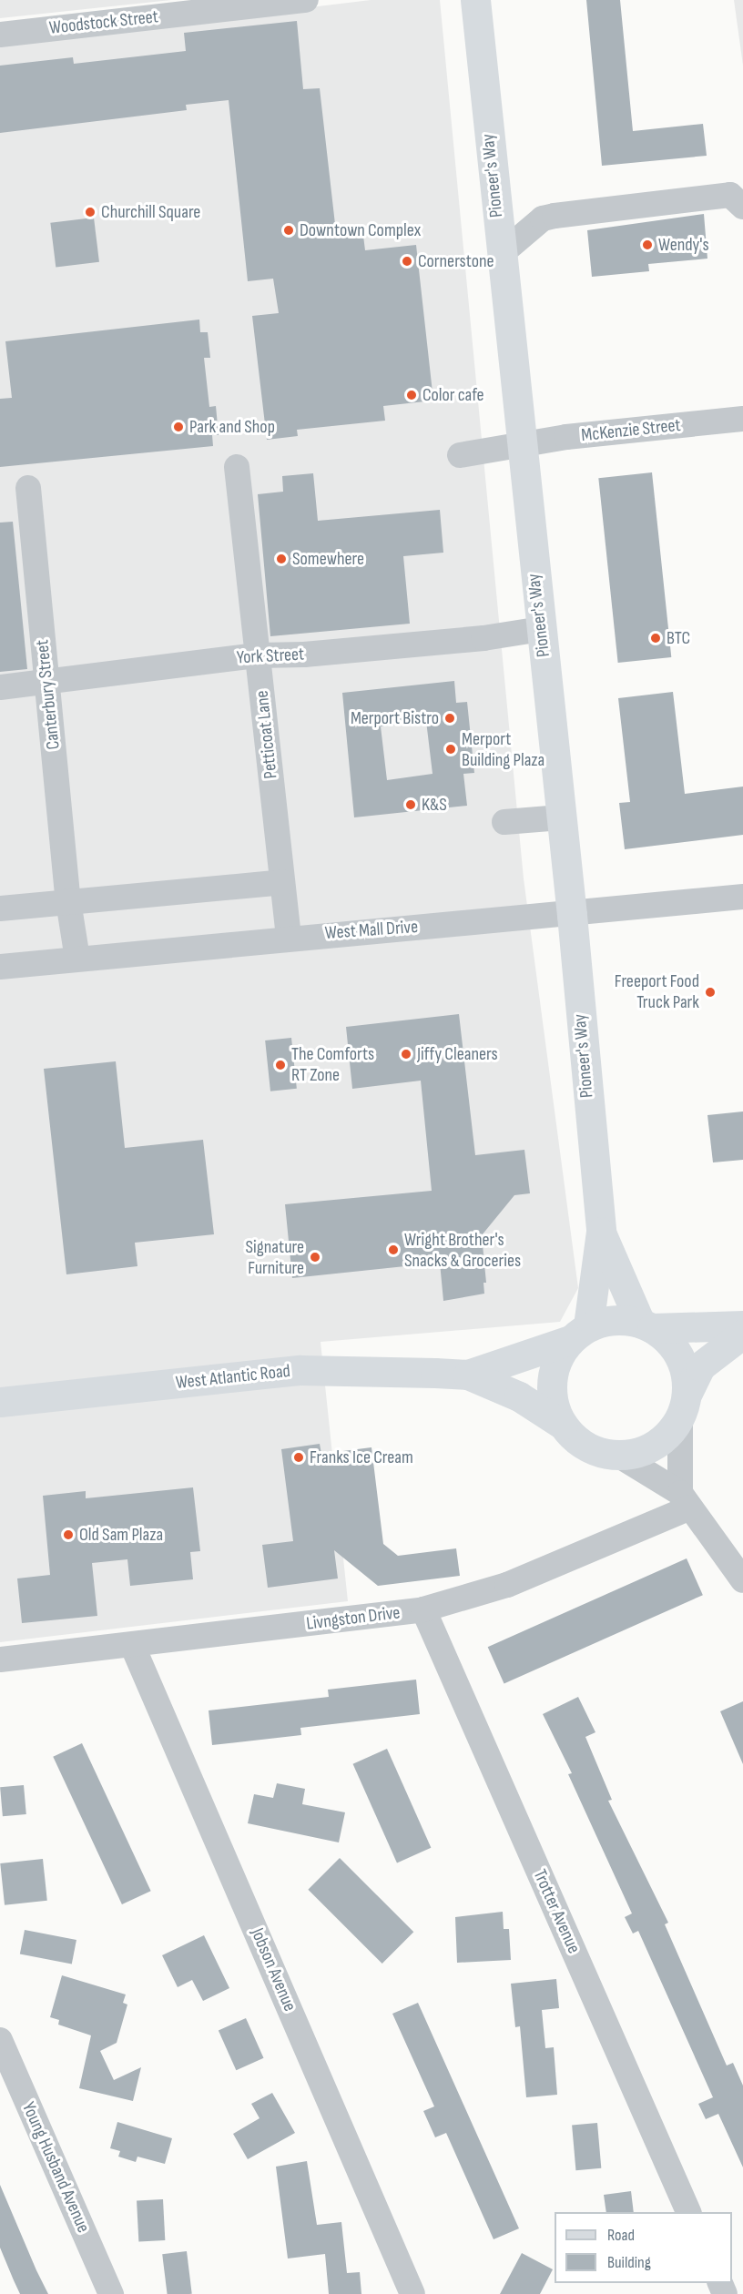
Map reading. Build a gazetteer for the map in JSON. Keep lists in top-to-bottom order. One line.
{"streets":{"main road":["Pioneer's Way","West Atlantic Road"],"street":["Woodstock Street","McKenzie Street","York Street","Canterbury Street","Petticoat Lane","West Mall Drive","Livngston Drive","Trotter Avenue","Jobson Avenue","Young Husband Avenue"]},"crossings":[["Pioneer's Way","McKenzie Street"],["Pioneer's Way","York Street"],["Pioneer's Way","West Mall Drive"],["Pioneer's Way","West Atlantic Road"],["York Street","Canterbury Street"],["York Street","Petticoat Lane"],["Canterbury Street","West Mall Drive"],["Petticoat Lane","West Mall Drive"],["Livngston Drive","Trotter Avenue"],["Livngston Drive","Jobson Avenue"]],"places":["Churchill Square","Downtown Complex","Wendy's","Cornerstone","Color cafe","Park and Shop","Somewhere","BTC","Merport Bistro","Merport Building Plaza","K&S","Freeport Food Truck Park","Jiffy Cleaners","The Comforts RT Zone","Wright Brother's Snacks & Groceries","Signature Furniture","Franks Ice Cream","Old Sam Plaza"],"legend":["Road","Building"]}
